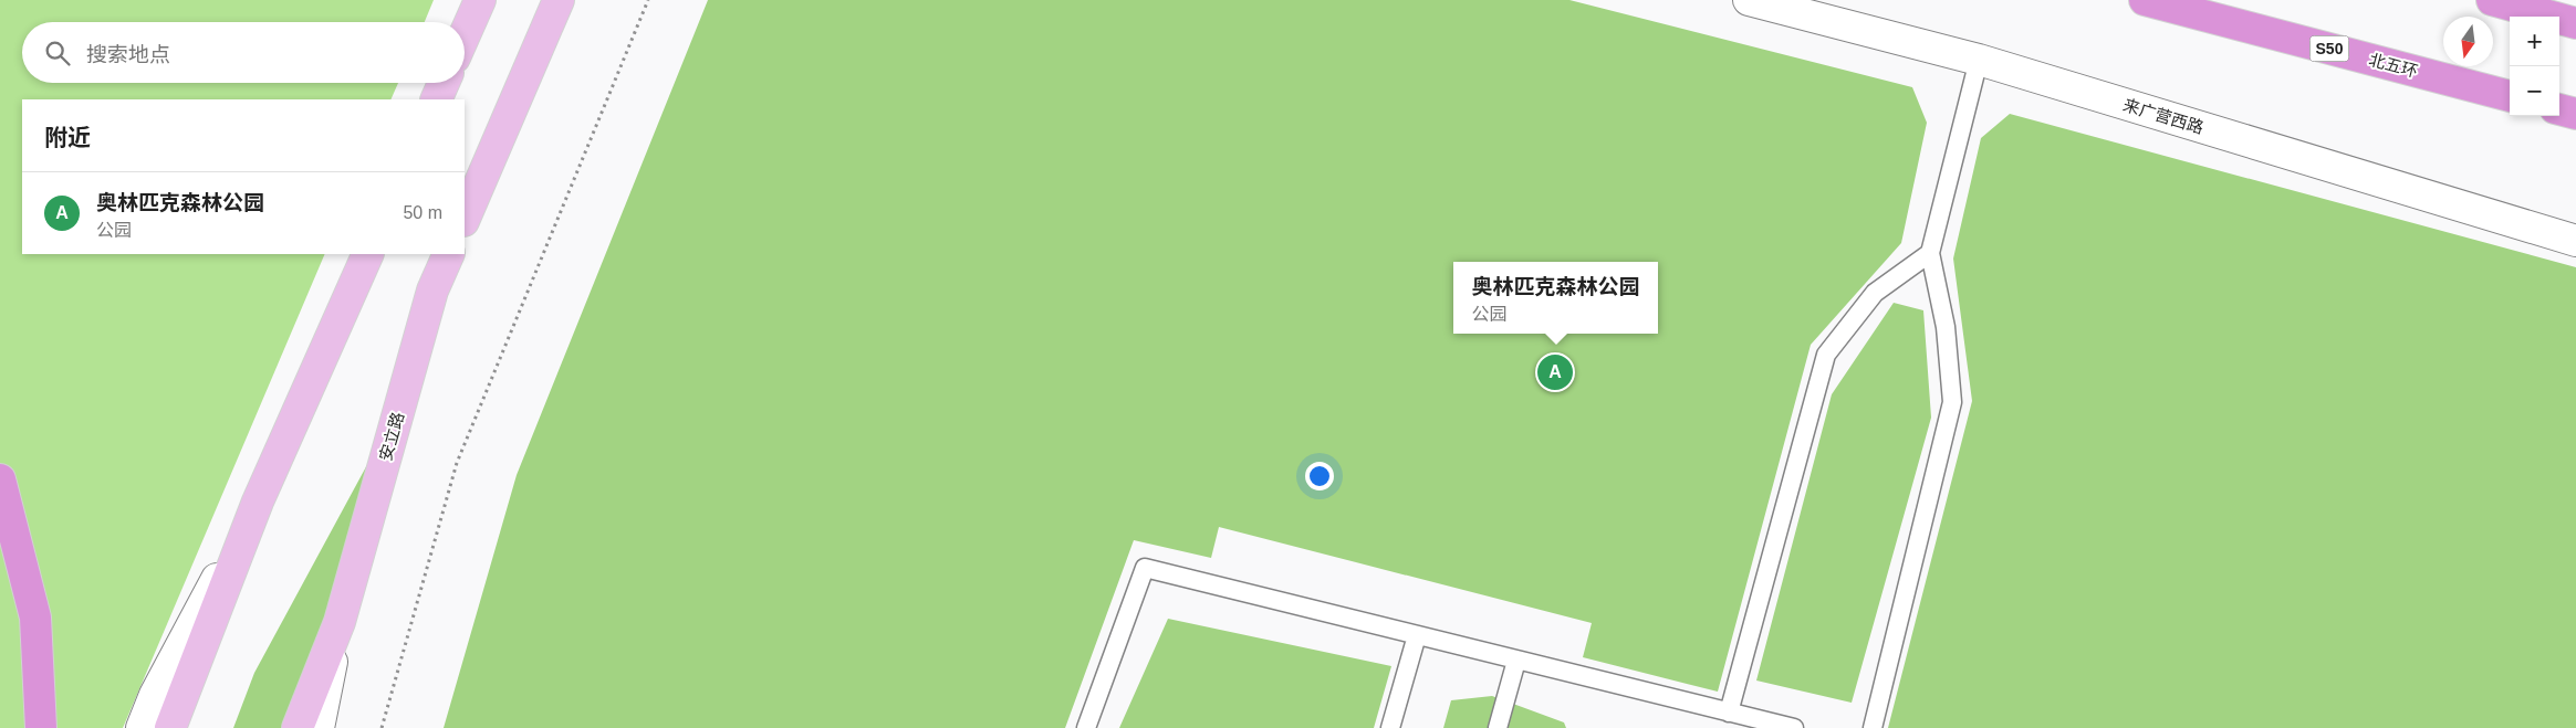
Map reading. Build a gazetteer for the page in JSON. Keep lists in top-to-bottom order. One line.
{"streets":{"highway":["S50","北五环"],"main road":["安立路"],"street":["来广营西路"]},"north":"bottom","page":{"map_buttons":["+","−"],"search":"搜索地点","heading":"附近","list":[{"mark":"A","name":"奥林匹克森林公园","note":"公园","value":"50 m"}],"popup":["奥林匹克森林公园","公园"],"pins":"A"}}
